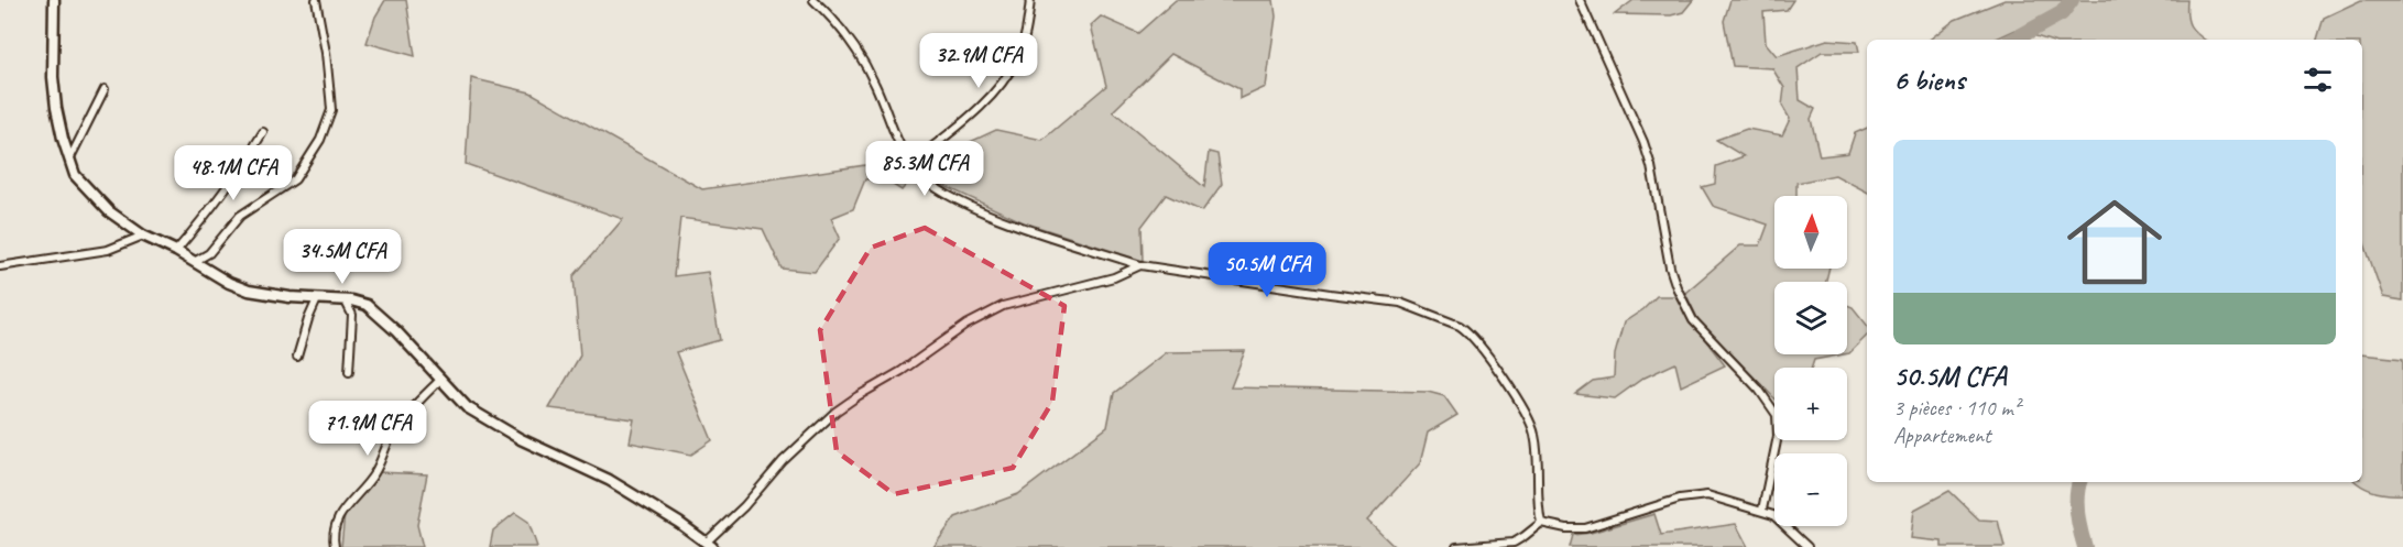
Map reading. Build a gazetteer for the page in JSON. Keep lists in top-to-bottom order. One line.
{"north":"top","page":{"price":["32.9M CFA","85.3M CFA","48.1M CFA","34.5M CFA","50.5M CFA","71.9M CFA"],"heading":"6 biens","list":[{"name":"50.5M CFA","note":"3 pièces · 110 m² · Appartement"}],"map_buttons":["+","−"]}}
